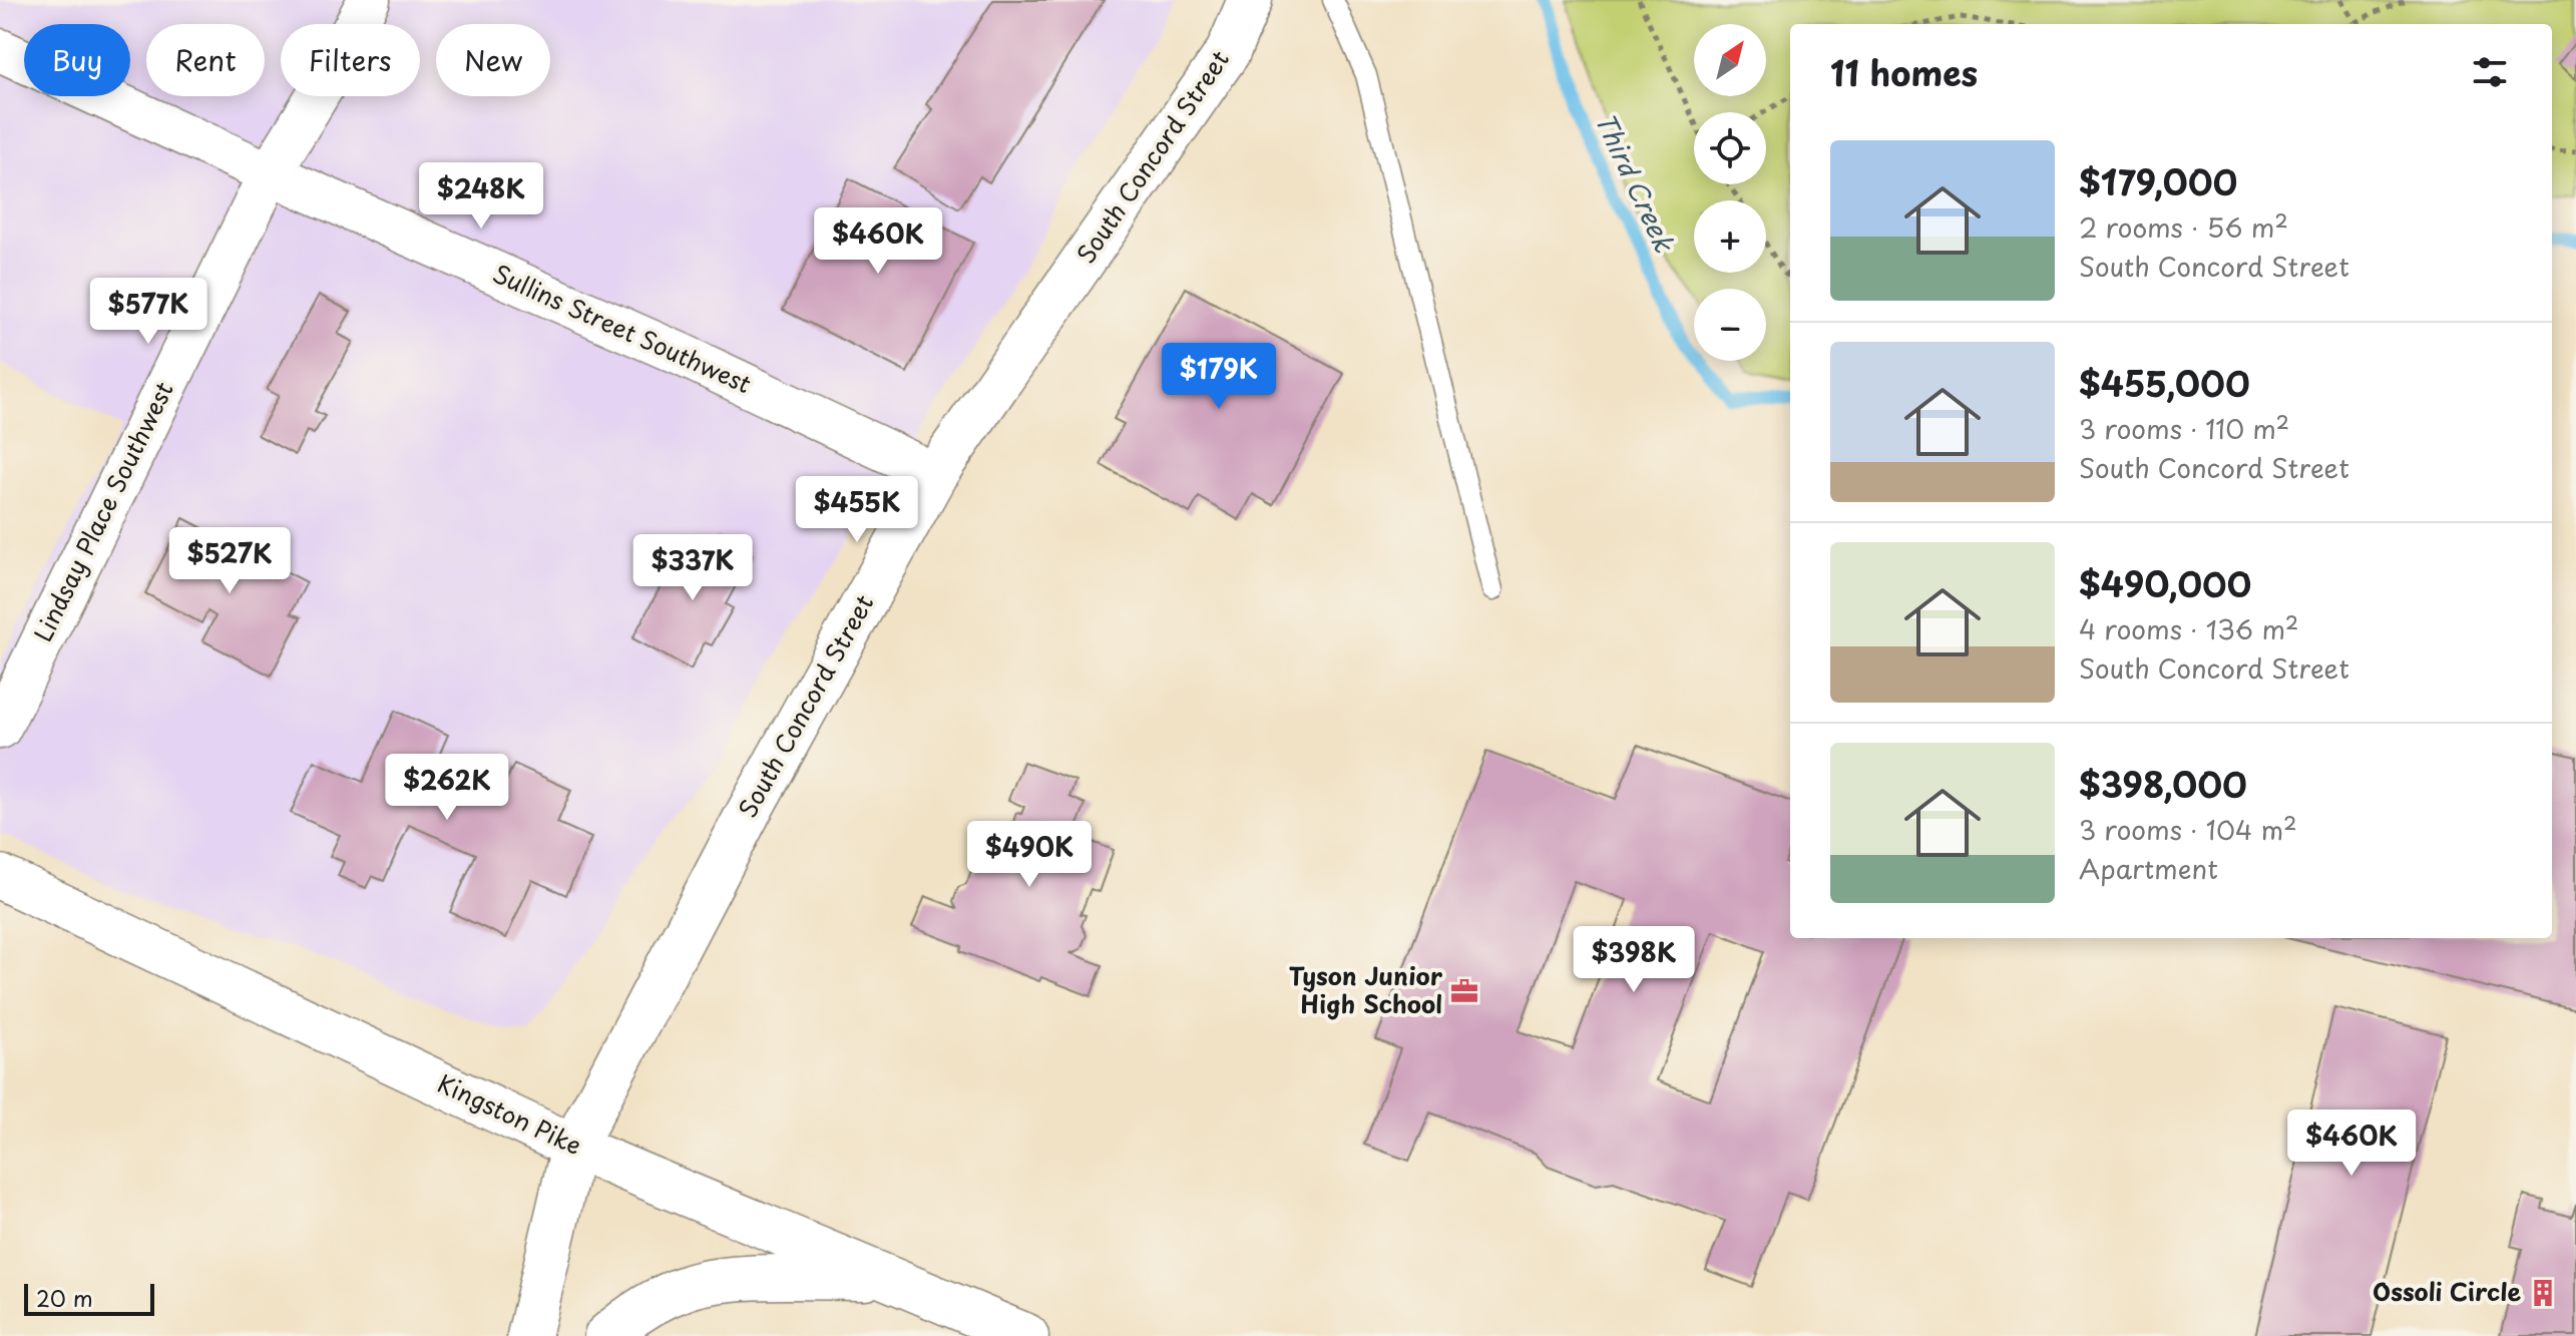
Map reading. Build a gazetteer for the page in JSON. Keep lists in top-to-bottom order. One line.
{"streets":{"main road":["South Concord Street","Kingston Pike"],"street":["Sullins Street Southwest","Lindsay Place Southwest"]},"crossings":[["South Concord Street","Sullins Street Southwest"],["South Concord Street","Kingston Pike"],["Sullins Street Southwest","Lindsay Place Southwest"]],"water":["Third Creek"],"places":{"office":["Tyson Junior High School"],"building":["Ossoli Circle"]},"scale_bar":"20 m","north":"top right","page":{"map_buttons":["+","−"],"chip":["Buy","Rent","Filters","New"],"heading":"11 homes","list":[{"name":"$179,000","note":"2 rooms · 56 m² · South Concord Street"},{"name":"$455,000","note":"3 rooms · 110 m² · South Concord Street"},{"name":"$490,000","note":"4 rooms · 136 m² · South Concord Street"},{"name":"$398,000","note":"3 rooms · 104 m² · Apartment"}],"price":["$248K","$460K","$577K","$179K","$455K","$527K","$337K","$262K","$490K","$398K","$460K"],"scale":"20 m"}}
